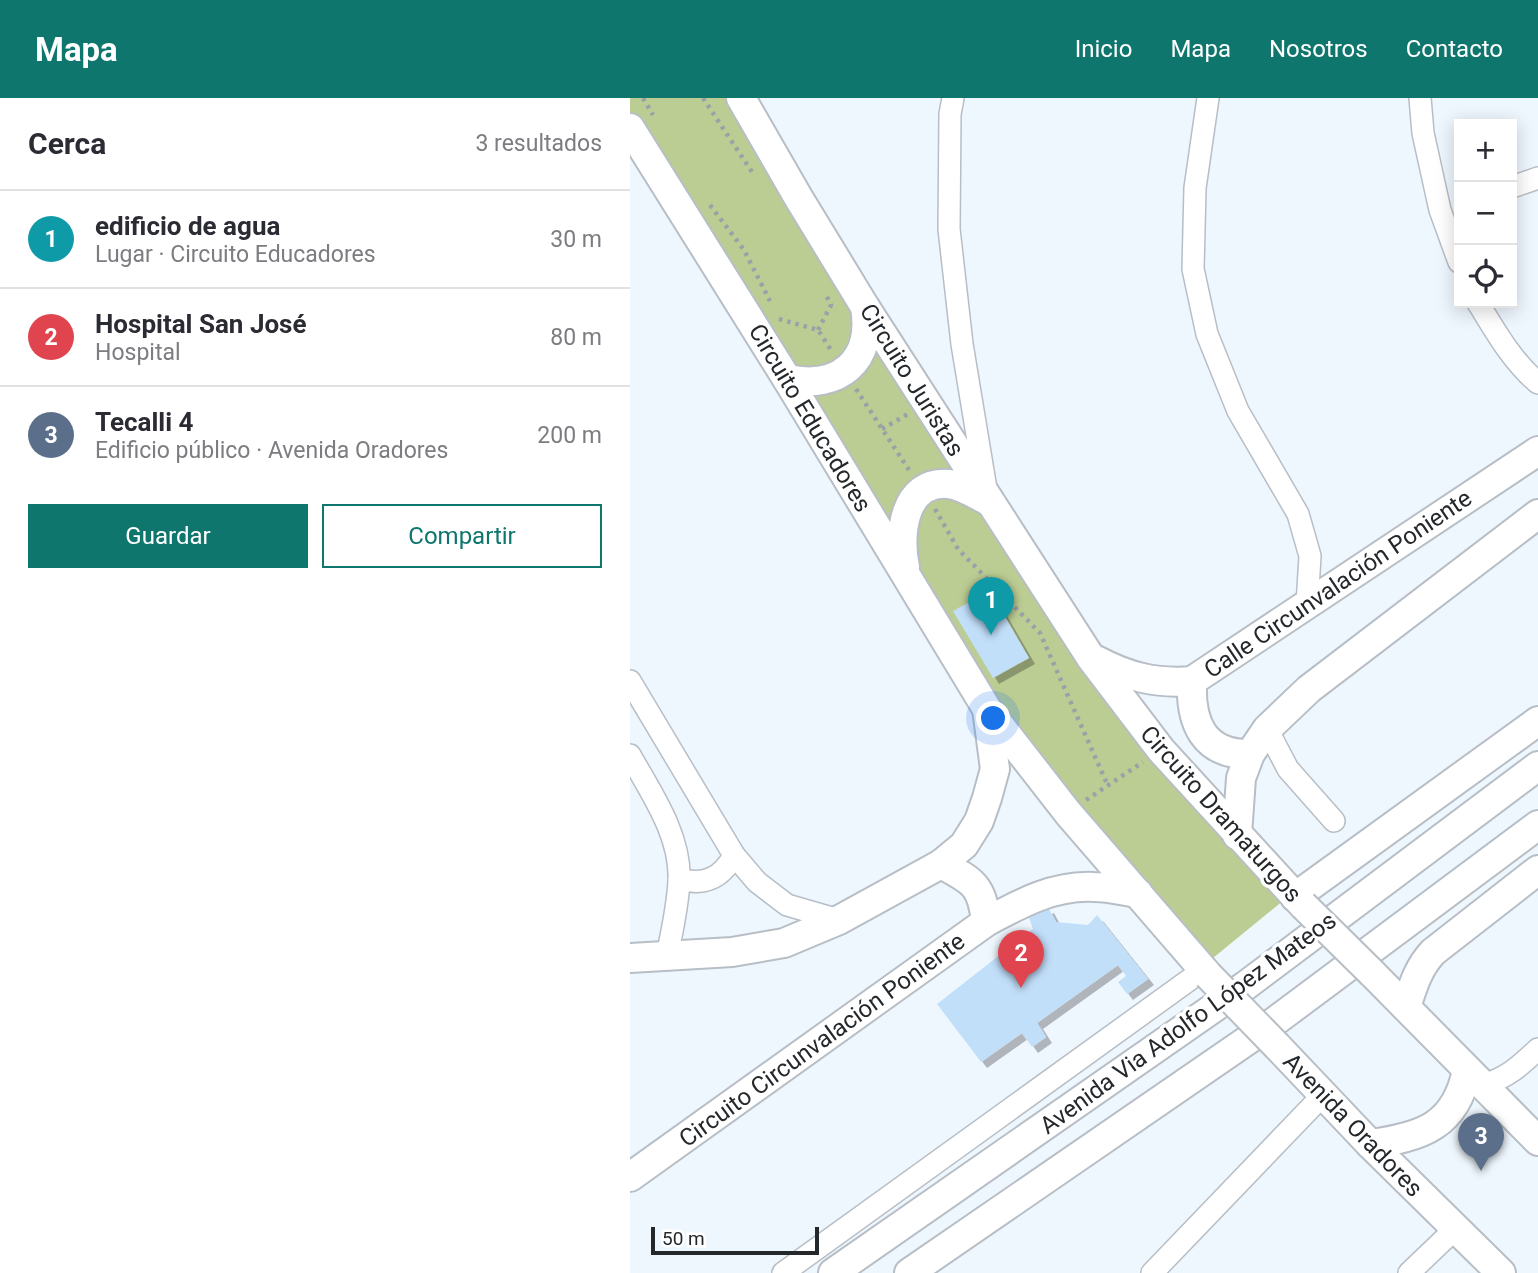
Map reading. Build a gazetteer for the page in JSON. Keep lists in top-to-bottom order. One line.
{"streets":{"main road":["Circuito Juristas","Circuito Educadores","Calle Circunvalación Poniente","Circuito Dramaturgos","Avenida Via Adolfo López Mateos","Circuito Circunvalación Poniente","Avenida Oradores"]},"crossings":[["Circuito Juristas","Calle Circunvalación Poniente"],["Circuito Juristas","Circuito Dramaturgos"],["Circuito Educadores","Circuito Circunvalación Poniente"],["Circuito Educadores","Avenida Oradores"],["Calle Circunvalación Poniente","Circuito Dramaturgos"]],"scale_bar":"50 m","page":{"header":"Mapa","nav":["Inicio","Mapa","Nosotros","Contacto"],"heading":["Cerca","3 resultados"],"map_buttons":["+","−"],"list":[{"mark":"1","name":"edificio de agua","note":"Lugar · Circuito Educadores","value":"30 m"},{"mark":"2","name":"Hospital San José","note":"Hospital","value":"80 m"},{"mark":"3","name":"Tecalli 4","note":"Edificio público · Avenida Oradores","value":"200 m"}],"buttons":["Guardar","Compartir"],"pins":["1","2","3"],"scale":"50 m"}}
